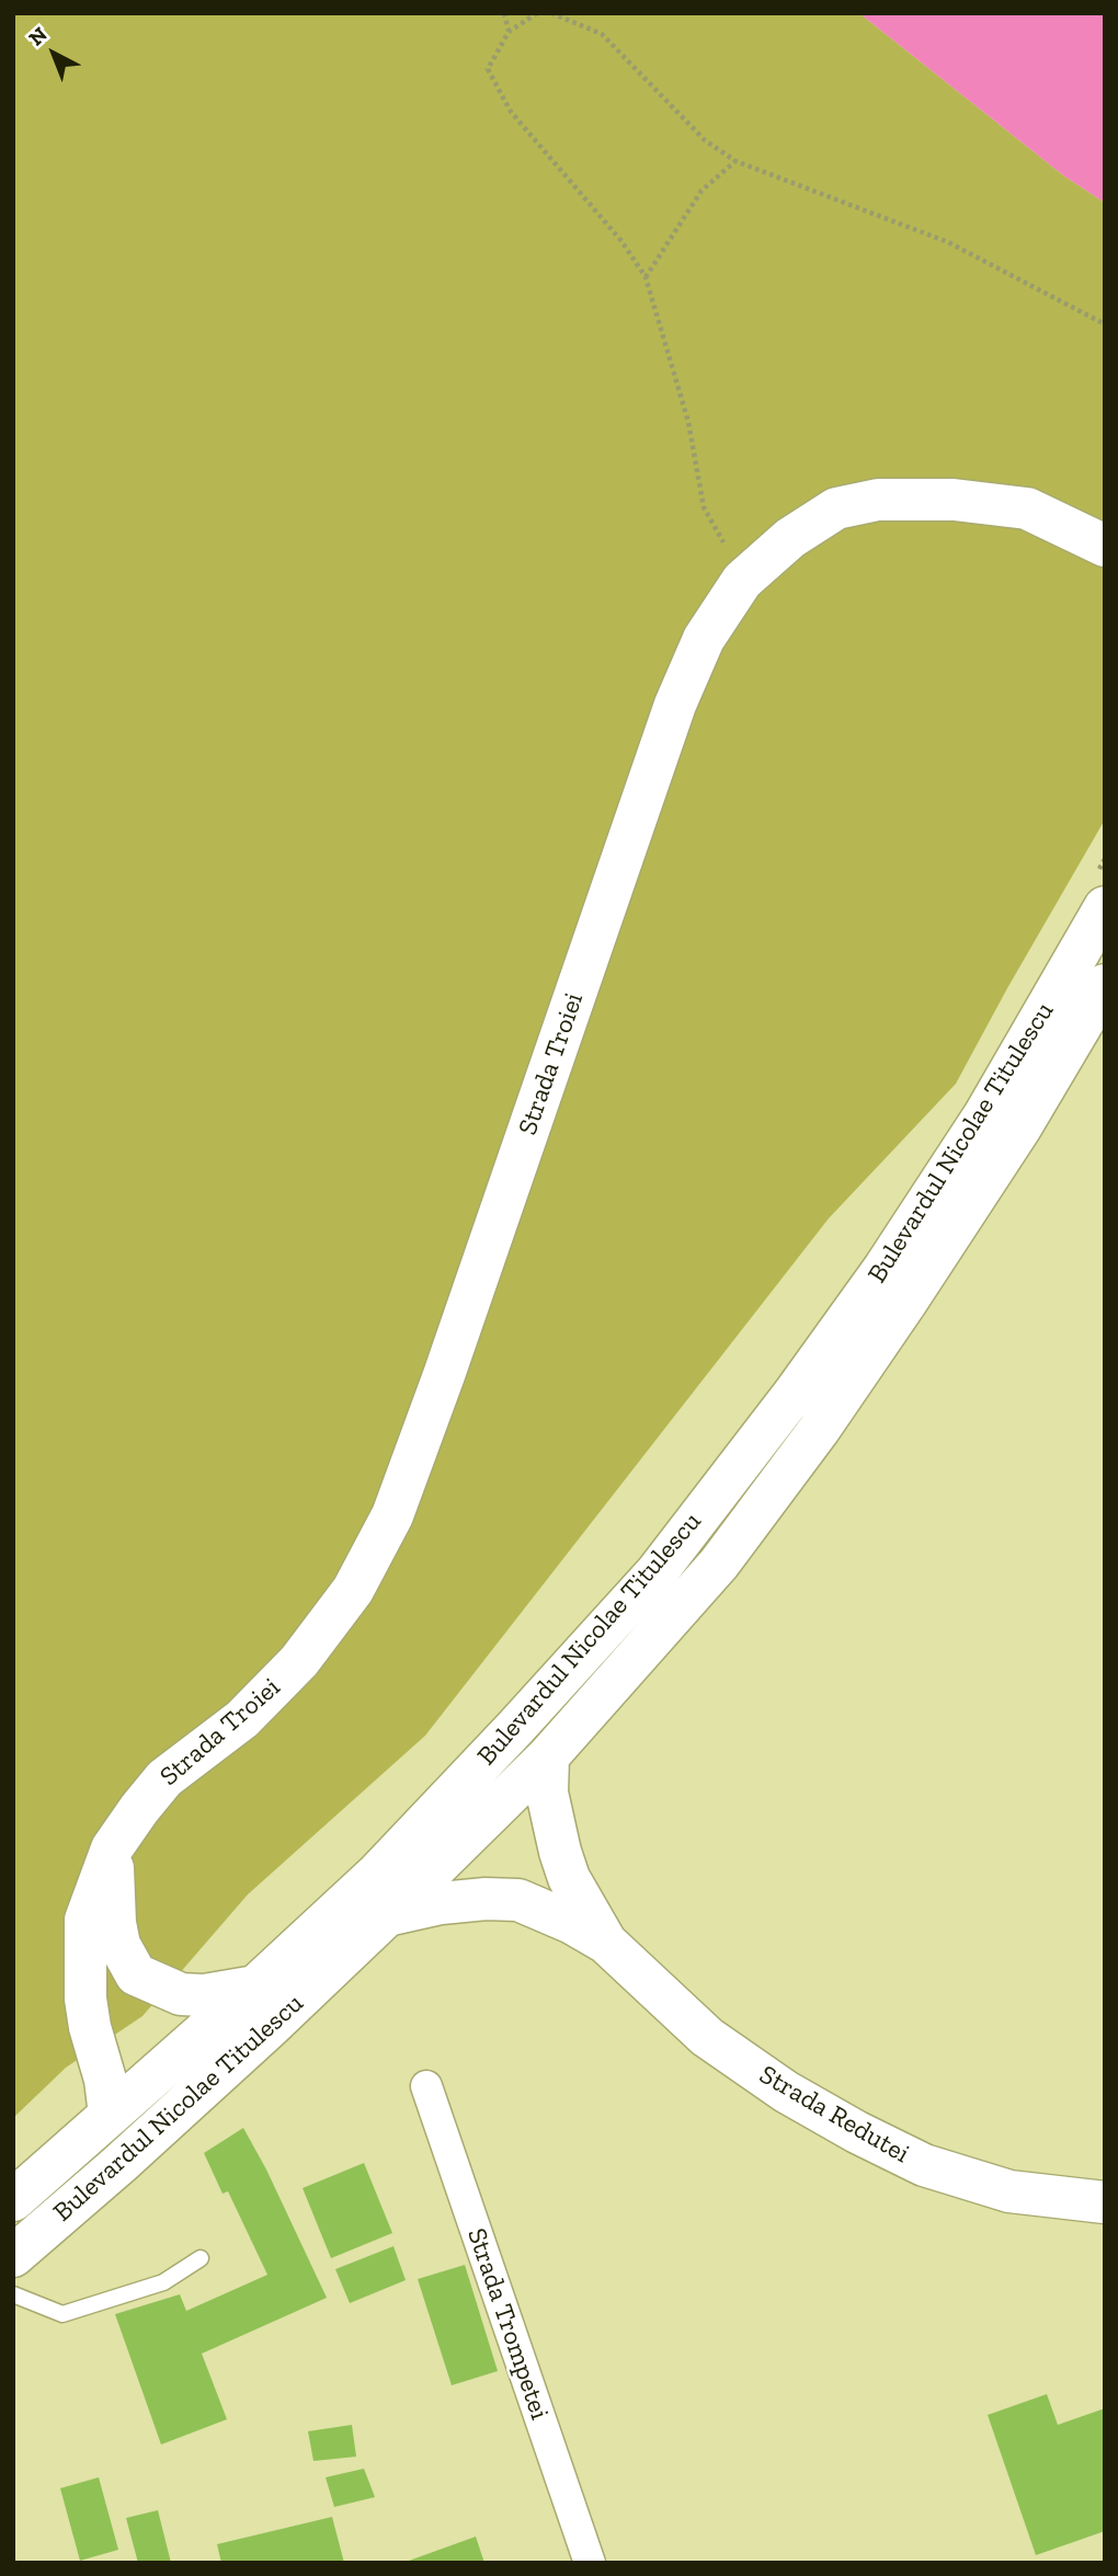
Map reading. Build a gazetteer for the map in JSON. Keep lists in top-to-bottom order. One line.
{"streets":{"main road":["Strada Troiei","Bulevardul Nicolae Titulescu","Strada Redutei"],"street":["Strada Trompetei"]},"crossings":[["Strada Troiei","Bulevardul Nicolae Titulescu"]],"north":"top left"}
